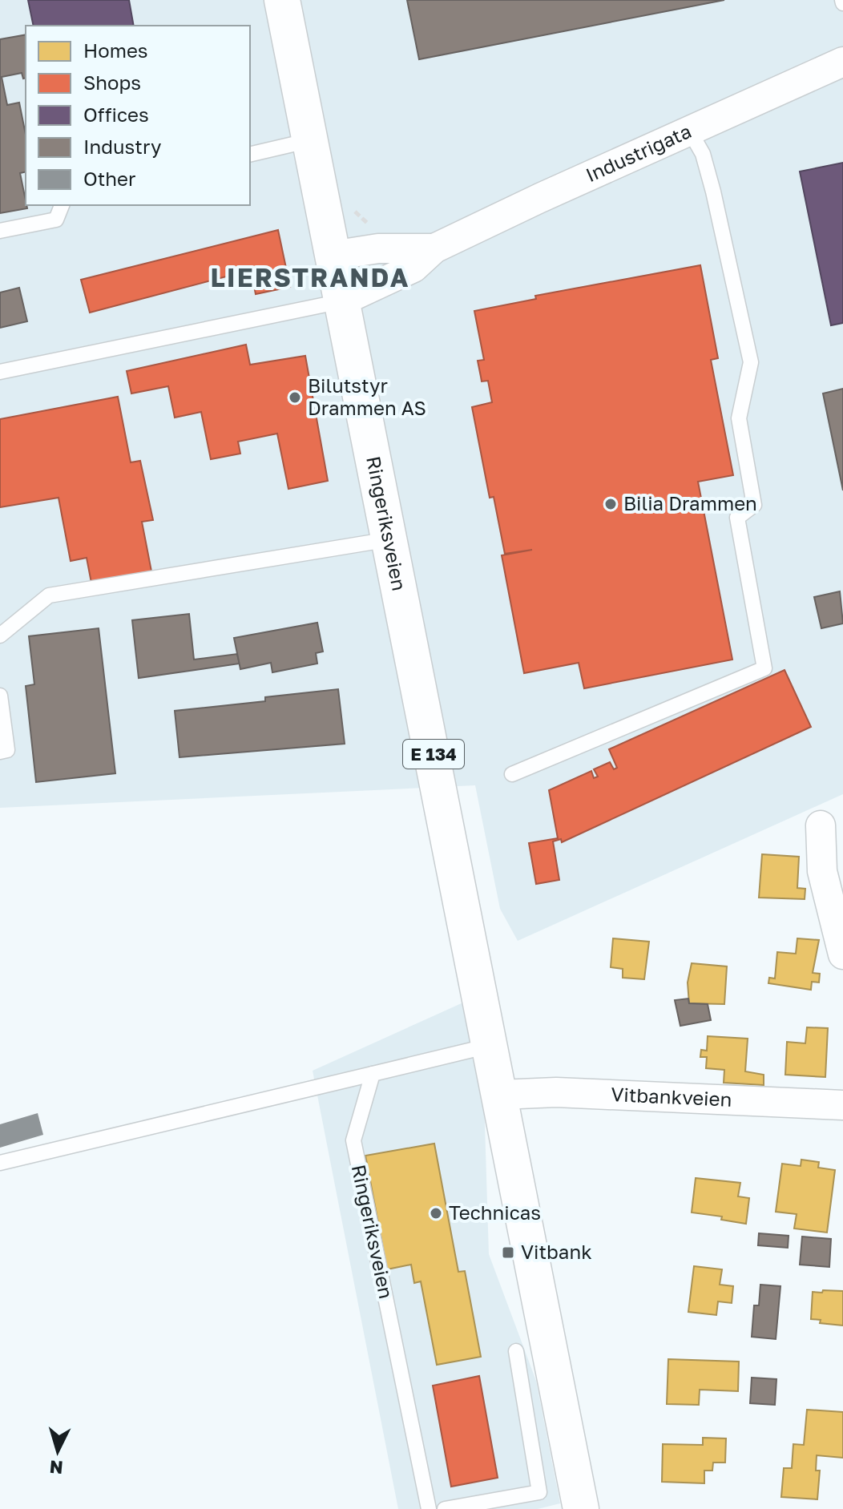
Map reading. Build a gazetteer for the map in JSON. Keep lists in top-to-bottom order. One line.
{"streets":{"highway":["Ringeriksveien","E 134"],"street":["Industrigata","Vitbankveien"]},"crossings":[["Industrigata","Ringeriksveien"],["Ringeriksveien","Vitbankveien"]],"districts":["LIERSTRANDA"],"places":{"other":["Bilutstyr Drammen AS","Bilia Drammen","Technicas"],"transit":["Vitbank"]},"legend":["Homes","Shops","Offices","Industry","Other"],"north":"bottom"}
